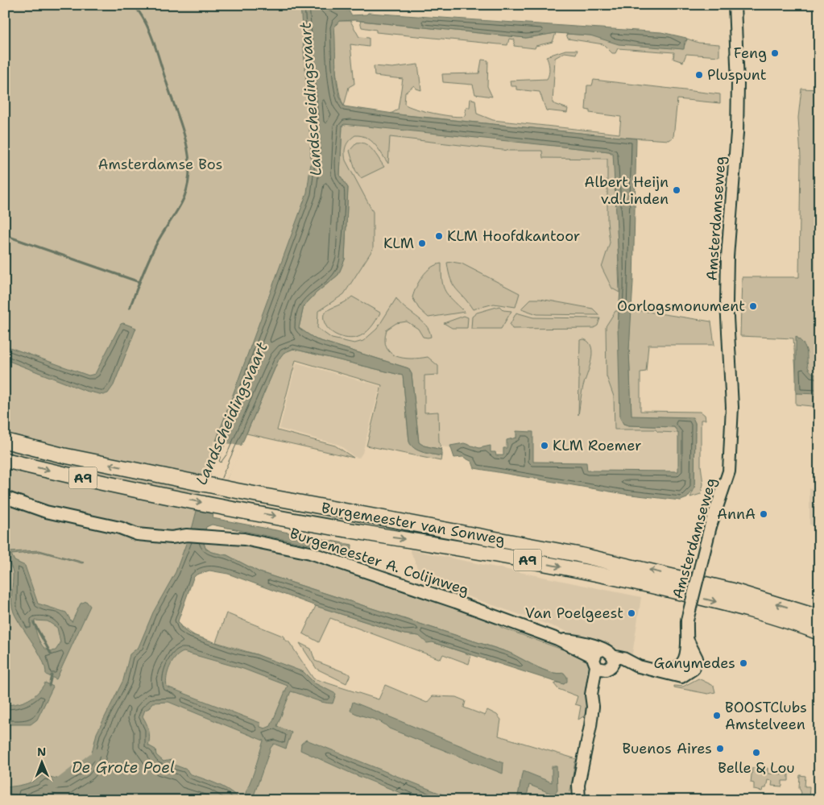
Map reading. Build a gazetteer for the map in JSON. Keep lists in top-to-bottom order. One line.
{"streets":{"highway":["A9","Burgemeester van Sonweg"],"main road":["Amsterdamseweg","Burgemeester A. Colijnweg"]},"crossings":[["Amsterdamseweg","Burgemeester A. Colijnweg"]],"water":["Landscheidingsvaart","De Grote Poel"],"parks":["Amsterdamse Bos"],"places":["Feng","Pluspunt","Albert Heijn v.d.Linden","KLM Hoofdkantoor","KLM","Oorlogsmonument","KLM Roemer","AnnA","Van Poelgeest","Ganymedes","BOOSTClubs Amstelveen","Buenos Aires","Belle & Lou"],"north":"top"}
